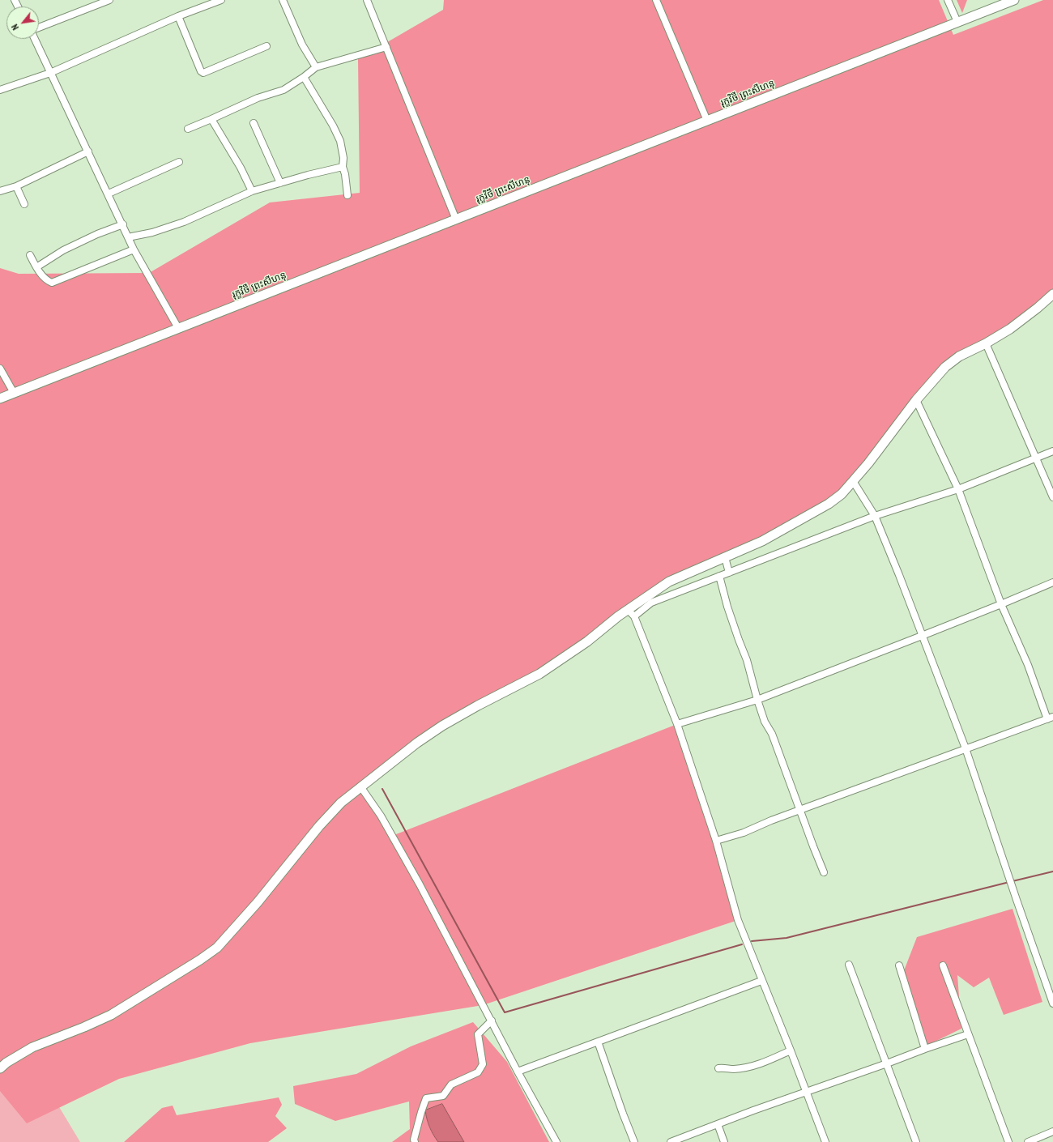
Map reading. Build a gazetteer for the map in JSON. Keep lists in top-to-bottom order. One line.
{"streets":{"main road":["រុក្ខវិថី ព្រះសីហនុ"]},"north":"bottom left"}
